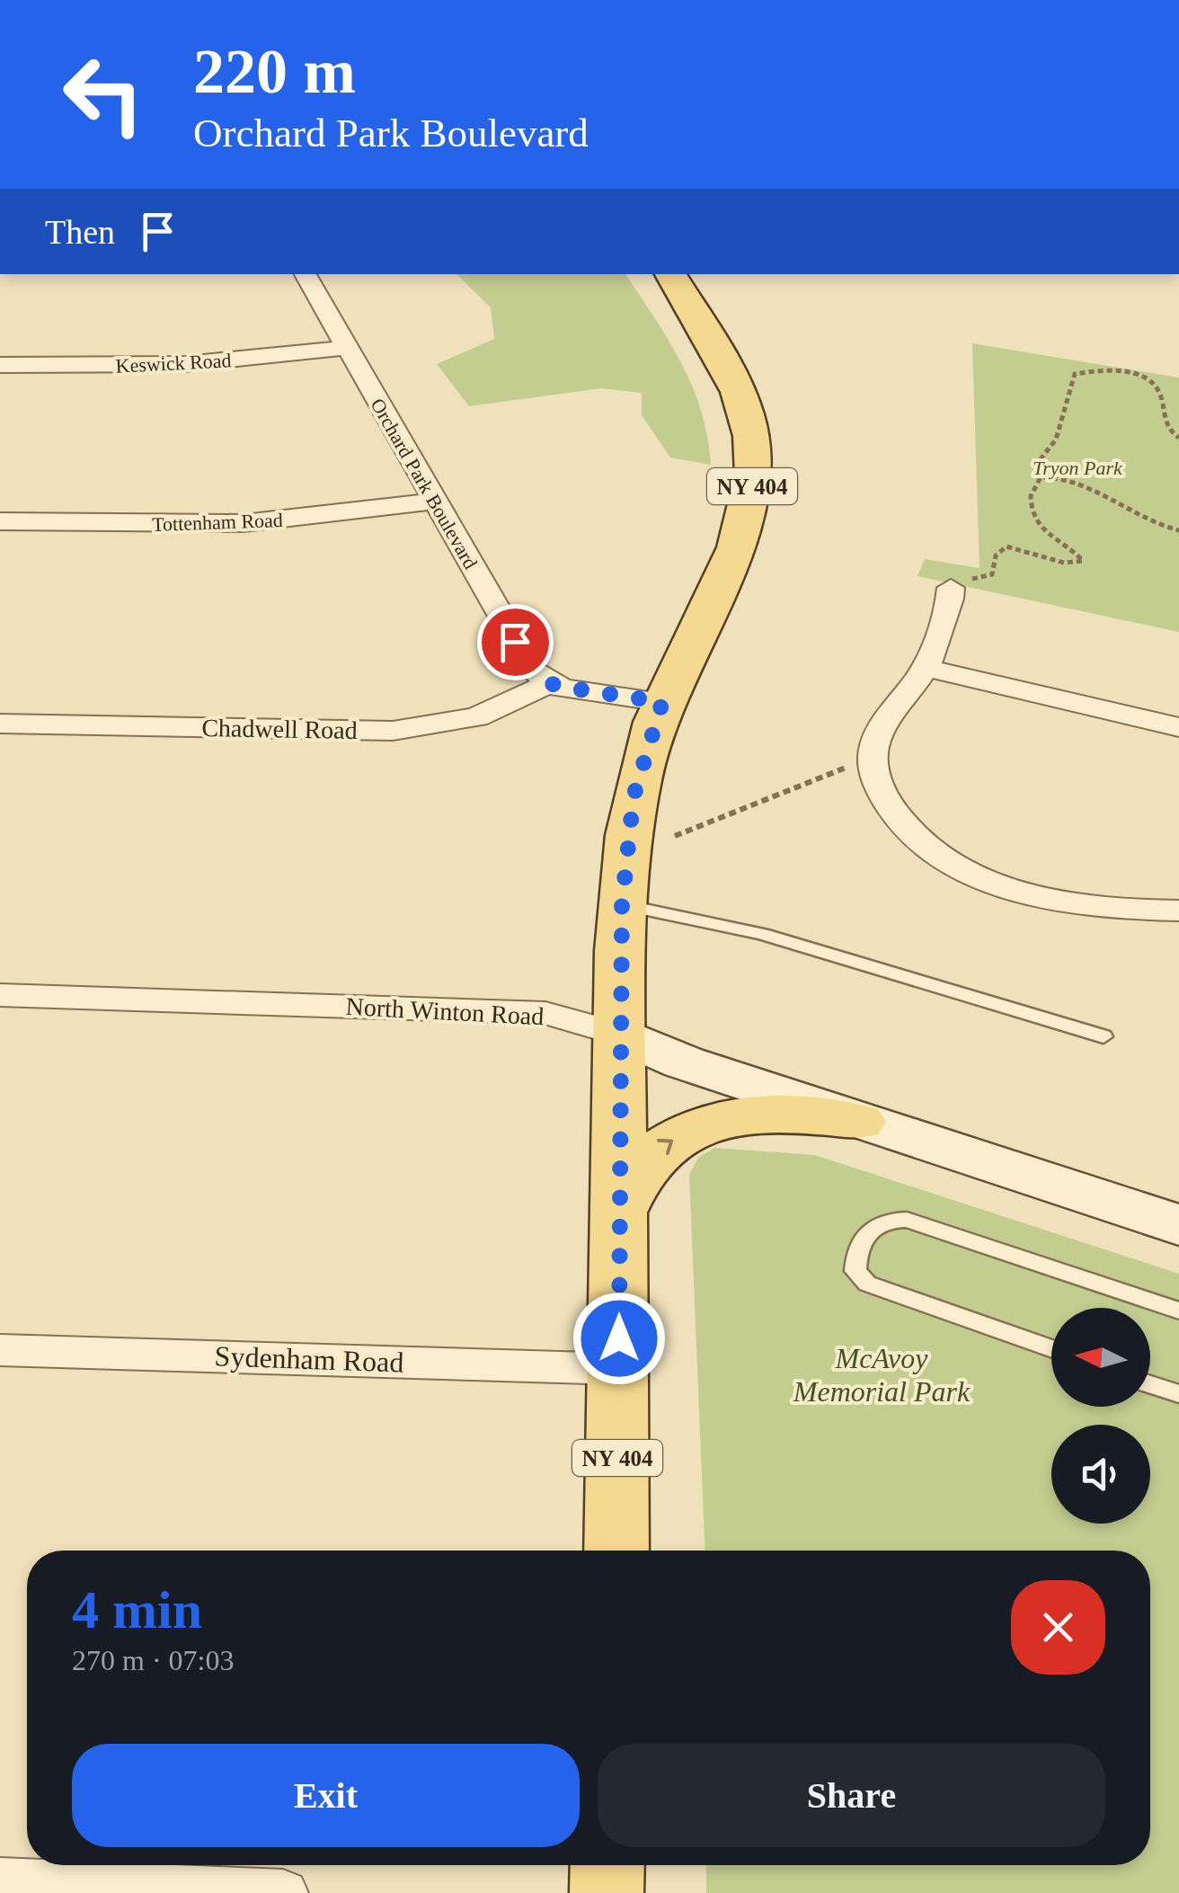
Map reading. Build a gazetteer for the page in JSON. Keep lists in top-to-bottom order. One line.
{"streets":{"main road":["NY 404","North Winton Road"],"street":["Keswick Road","Orchard Park Boulevard","Tottenham Road","Chadwell Road","Sydenham Road"]},"crossings":[["Keswick Road","Orchard Park Boulevard"],["Orchard Park Boulevard","Tottenham Road"],["Orchard Park Boulevard","Chadwell Road"],["NY 404","North Winton Road"],["NY 404","Sydenham Road"]],"parks":["Tryon Park","McAvoy Memorial Park"],"north":"left","page":{"turn":["220 m","Orchard Park Boulevard"],"then":"Then","heading":["4 min","270 m · 07:03"],"buttons":["Exit","Share"]}}
